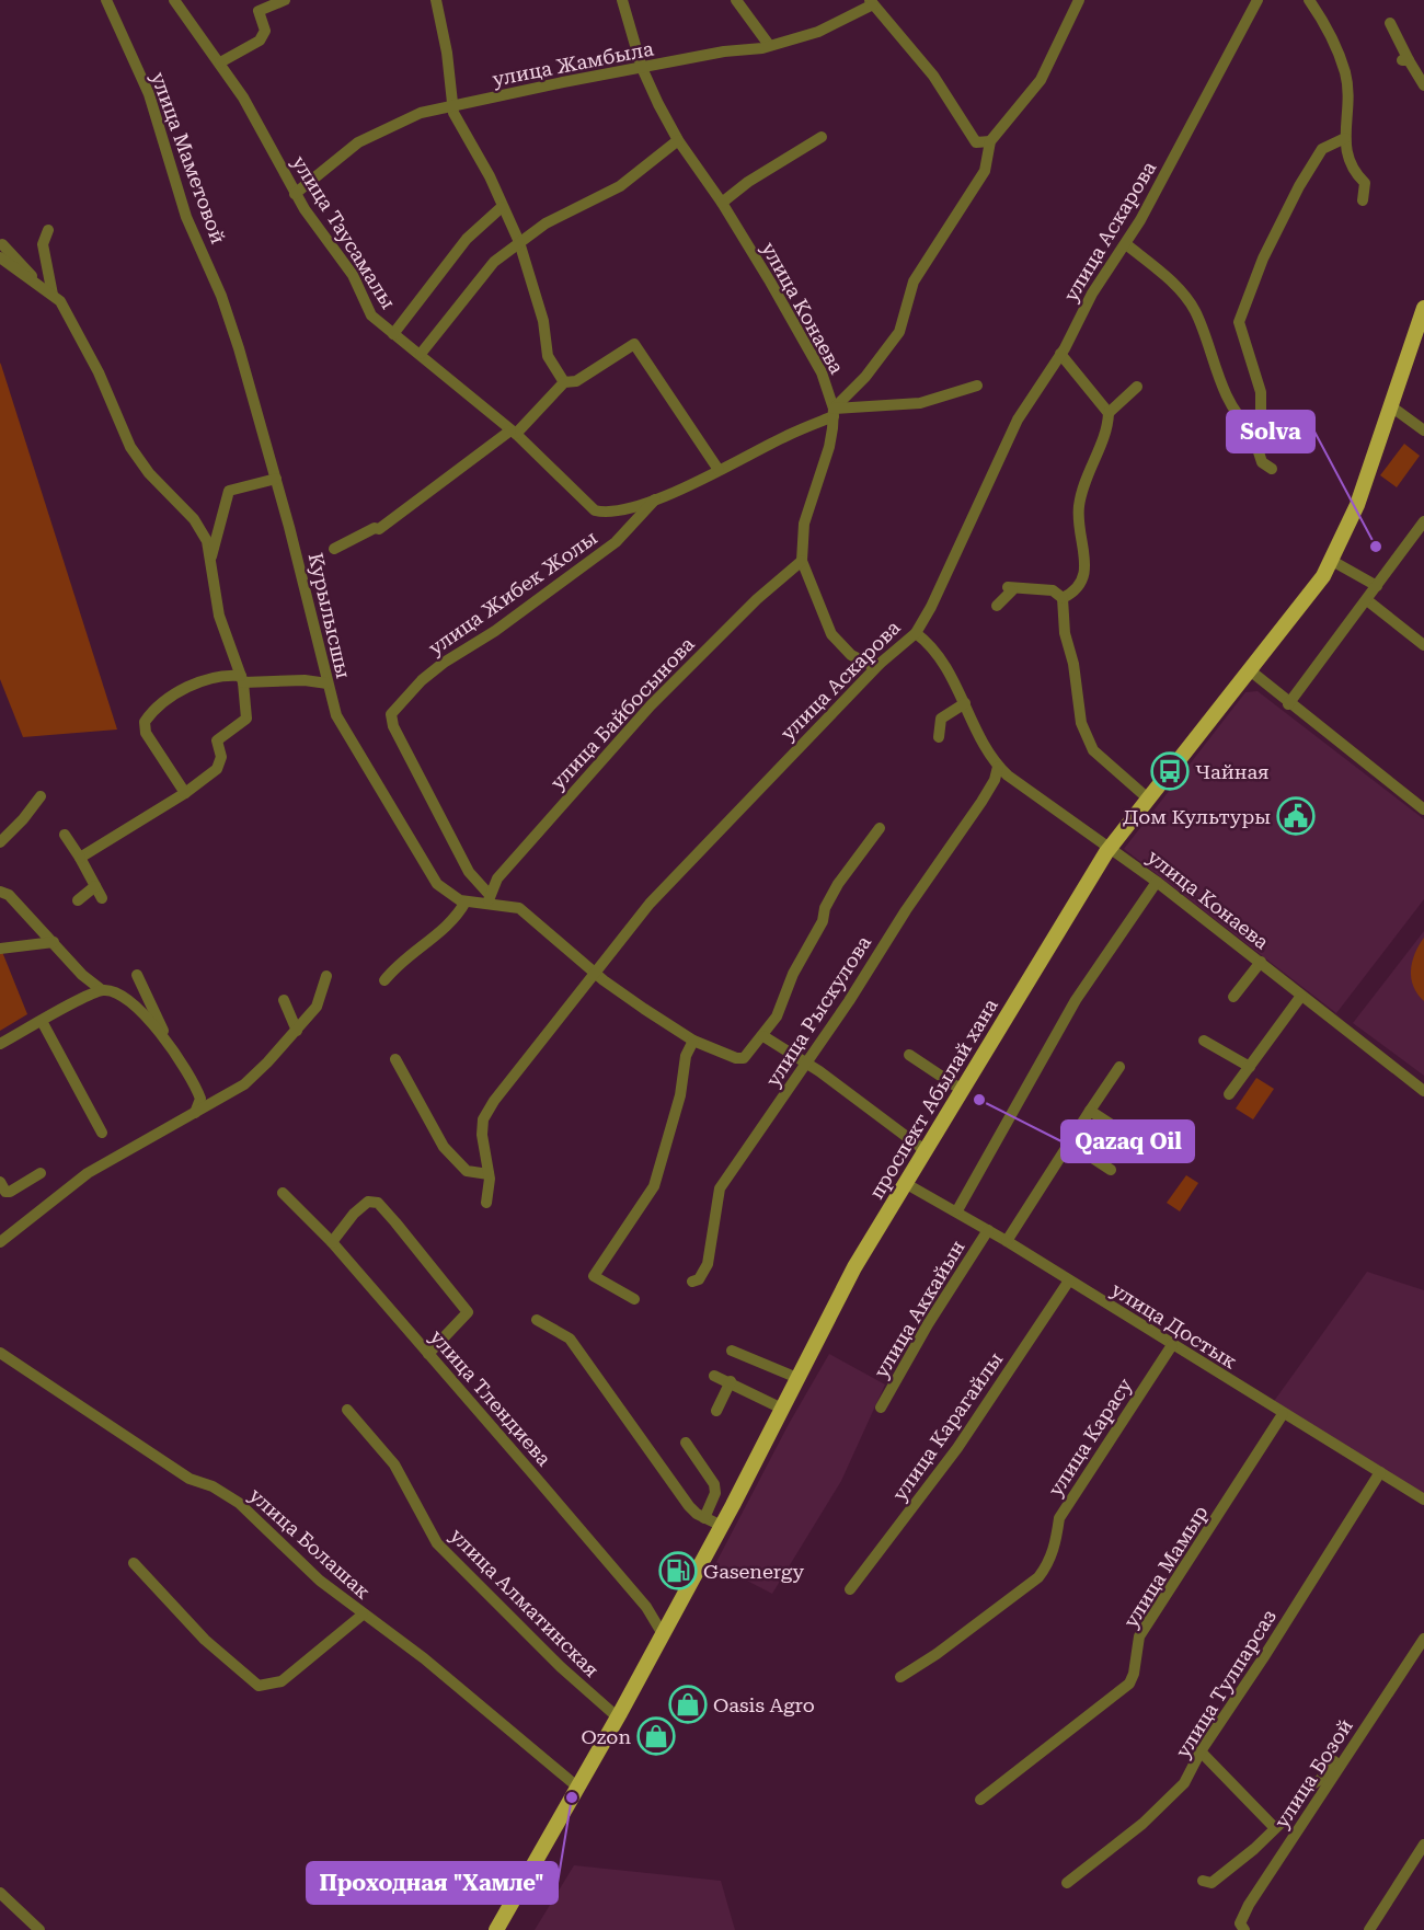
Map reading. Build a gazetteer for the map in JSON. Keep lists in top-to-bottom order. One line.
{"streets":{"main road":["проспект Абылай хана"],"street":["улица Жамбыла","улица Маметовой","улица Аскарова","улица Таусамалы","улица Конаева","улица Жибек Жолы","Курылысшы","улица Байбосынова","улица Рыскулова","улица Аккайын","улица Достык","улица Тлендиева","улица Карагайлы","улица Карасу","улица Болашак","улица Мамыр","улица Алматинская","улица Тулпарсаз","улица Бозой"]},"crossings":[["улица Жамбыла","улица Таусамалы"],["улица Жамбыла","улица Конаева"],["улица Маметовой","Курылысшы"],["улица Аскарова","улица Конаева"],["улица Таусамалы","улица Жибек Жолы"],["улица Конаева","улица Жибек Жолы"],["улица Конаева","улица Байбосынова"],["улица Конаева","улица Рыскулова"],["улица Конаева","проспект Абылай хана"],["улица Жибек Жолы","улица Байбосынова"],["проспект Абылай хана","улица Достык"],["проспект Абылай хана","улица Тлендиева"],["проспект Абылай хана","улица Болашак"],["проспект Абылай хана","улица Алматинская"],["улица Аккайын","улица Достык"],["улица Достык","улица Карагайлы"],["улица Достык","улица Карасу"],["улица Достык","улица Мамыр"],["улица Достык","улица Тулпарсаз"]],"places":{"other":["Solva","Qazaq Oil","Проходная \"Хамле\""],"bus stop":["Чайная"],"public building":["Дом Культуры"],"fuel station":["Gasenergy"],"shop":["Oasis Agro","Ozon"]}}
